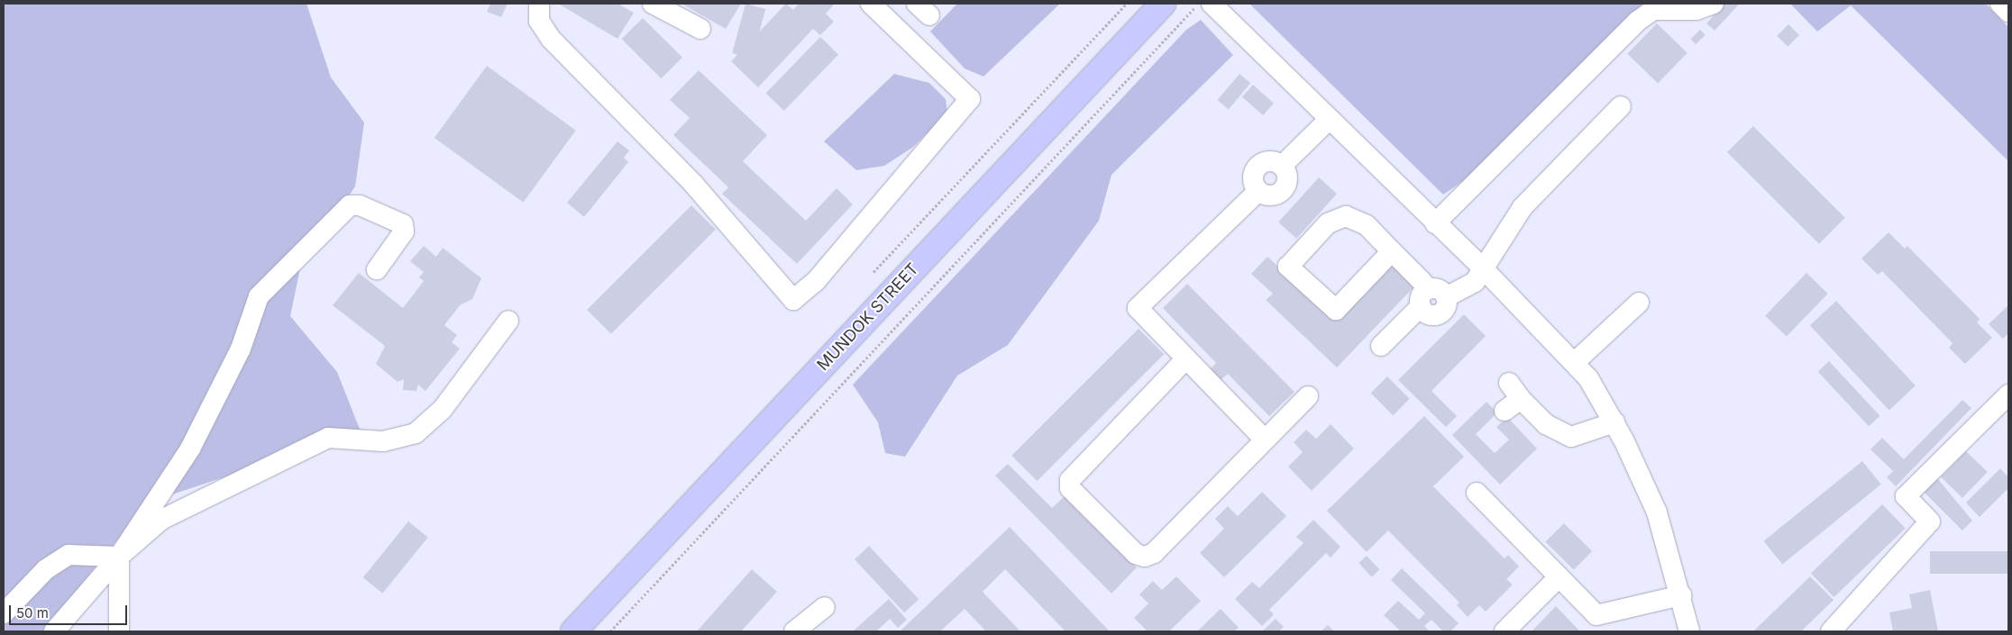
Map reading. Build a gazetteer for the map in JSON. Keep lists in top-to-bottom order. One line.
{"streets":{"main road":["MUNDOK STREET"]},"scale_bar":"50 m"}
